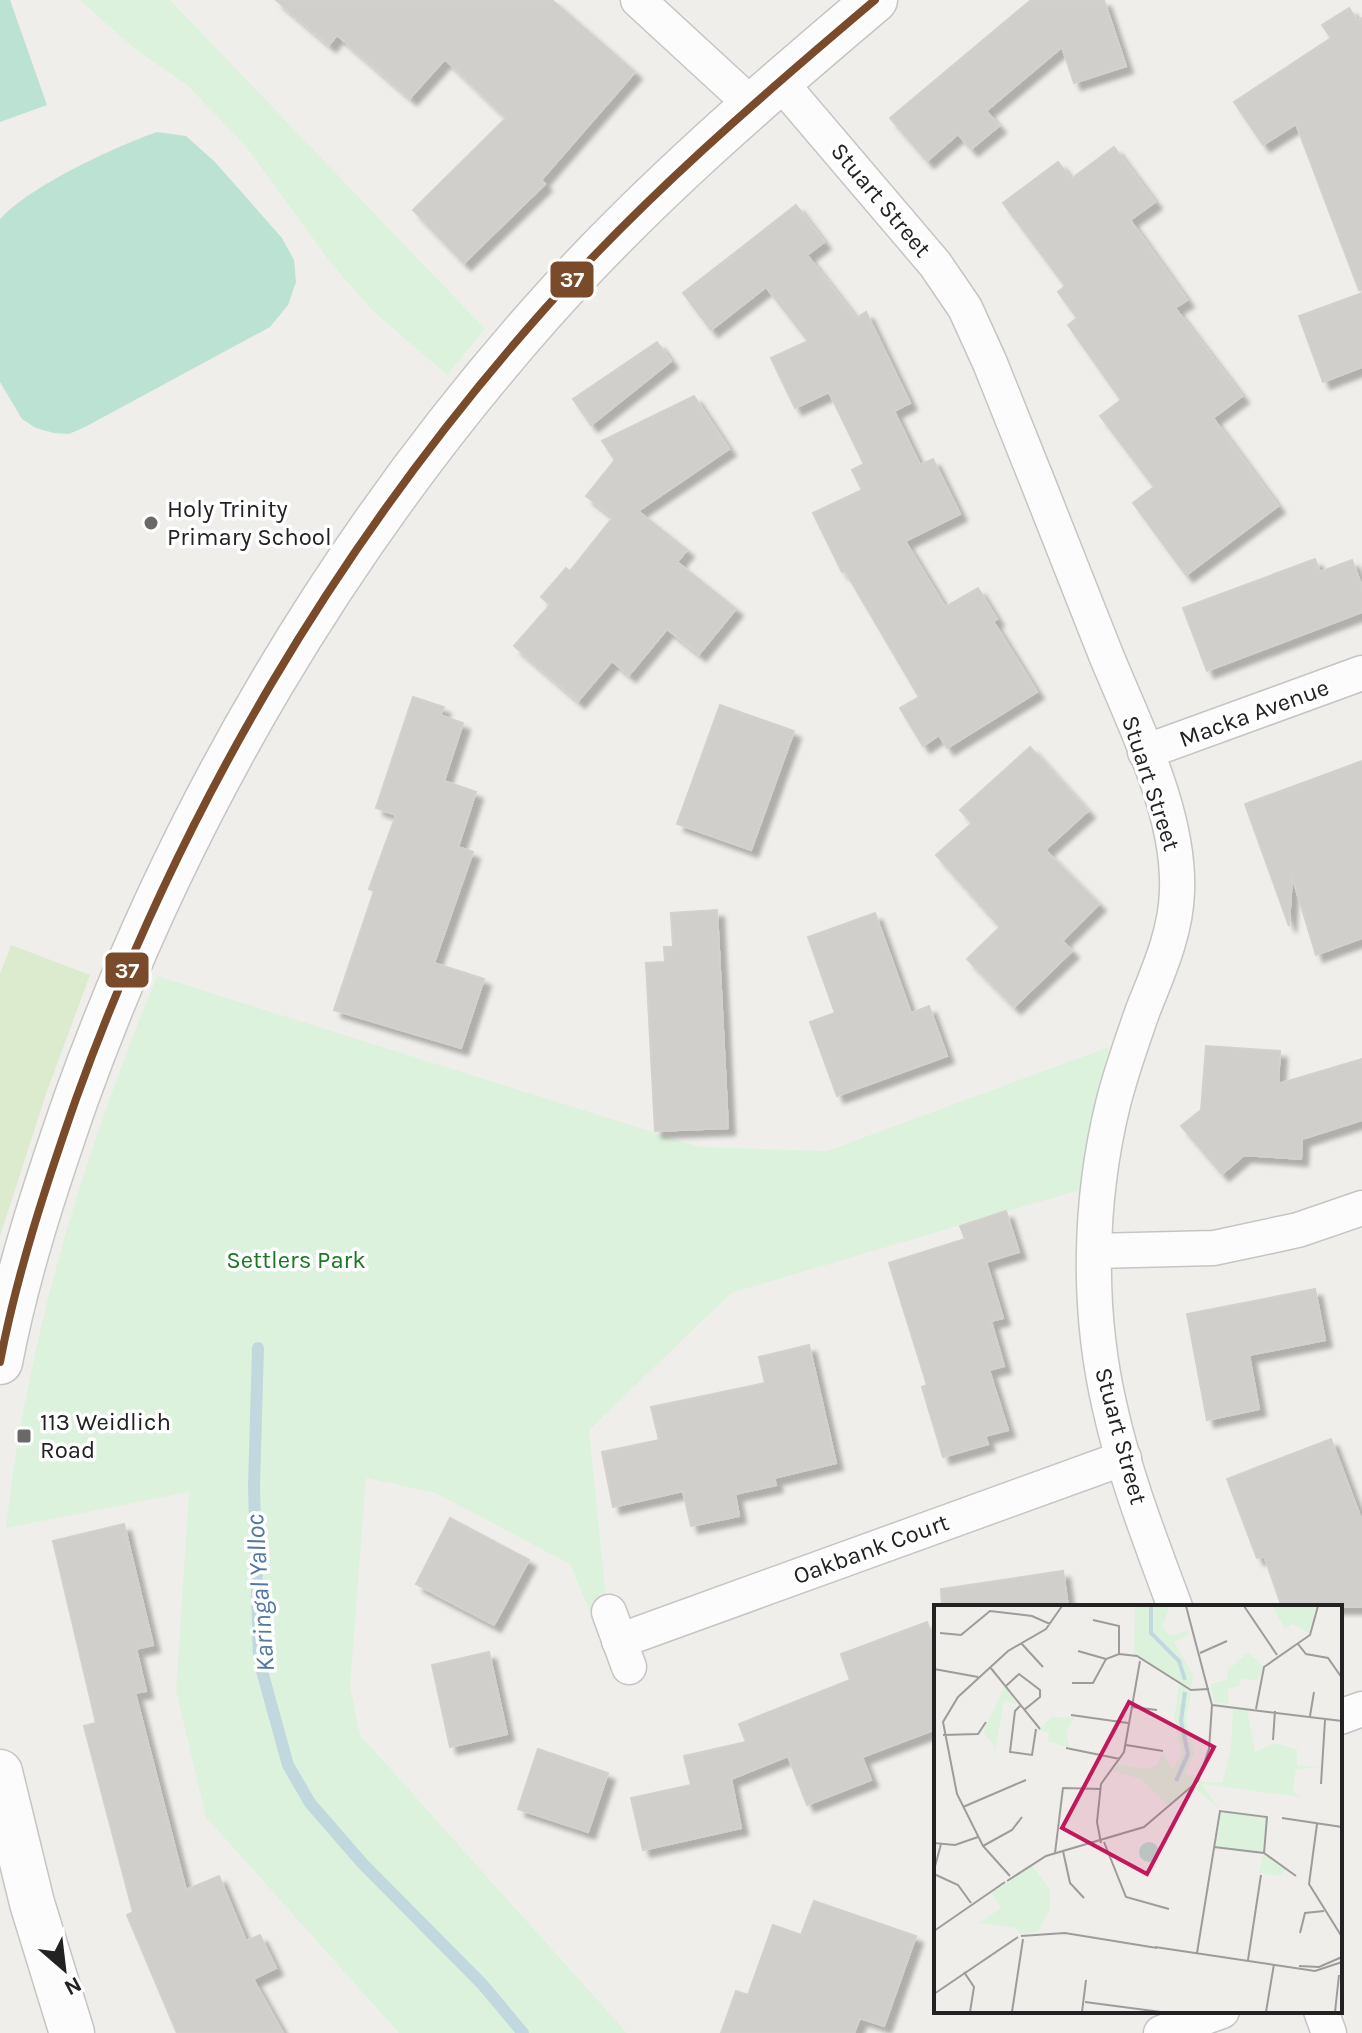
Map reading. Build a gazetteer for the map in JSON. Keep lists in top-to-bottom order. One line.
{"streets":{"street":["Stuart Street","Macka Avenue","Oakbank Court"]},"crossings":[["Stuart Street","Macka Avenue"],["Stuart Street","Oakbank Court"]],"water":["Karingal Yalloc"],"parks":["Settlers Park"],"places":{"other":["Holy Trinity Primary School"],"transit":["113 Weidlich Road"]},"lines":["transit line 37"],"north":"bottom right"}
